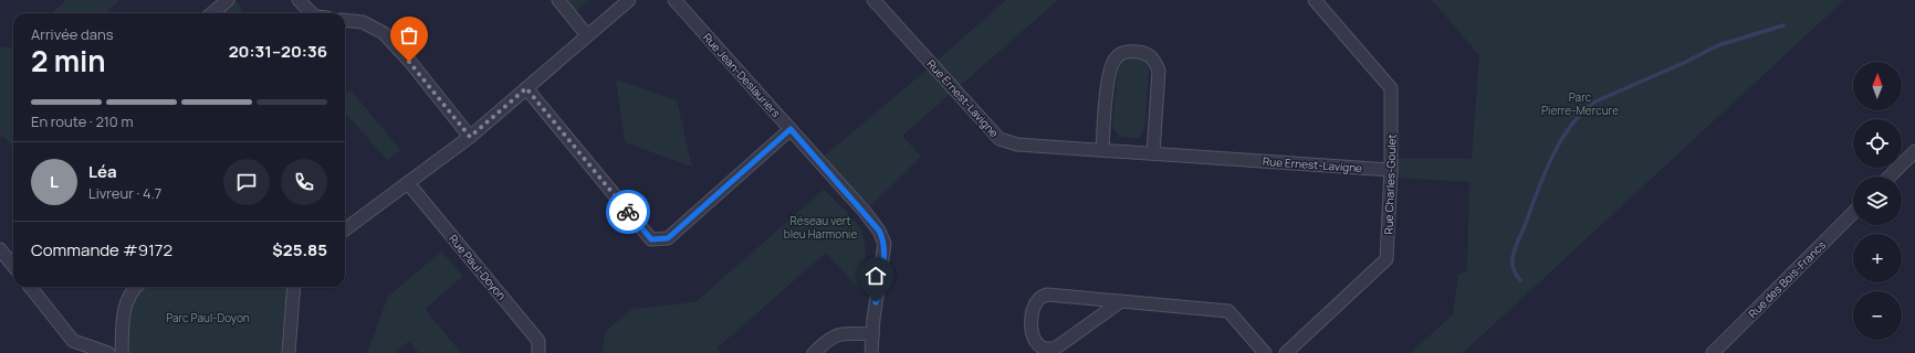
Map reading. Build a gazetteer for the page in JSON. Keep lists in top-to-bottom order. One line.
{"streets":{"street":["Rue Jean-Deslauriers","Rue Ernest-Lavigne","Rue Charles-Goulet","Rue Paul-Doyon","Rue des Bois-Francs"]},"crossings":[["Rue Ernest-Lavigne","Rue Charles-Goulet"]],"parks":["Parc Pierre-Mercure","Réseau vert bleu Harmonie","Parc Paul-Doyon"],"north":"top","page":{"heading":["2 min","Arrivée dans","20:31–20:36"],"panel":["Léa","Livreur · 4.7","Commande #9172","$25.85"],"map_buttons":["+","−"],"bar":"En route · 210 m","round":"L"}}
